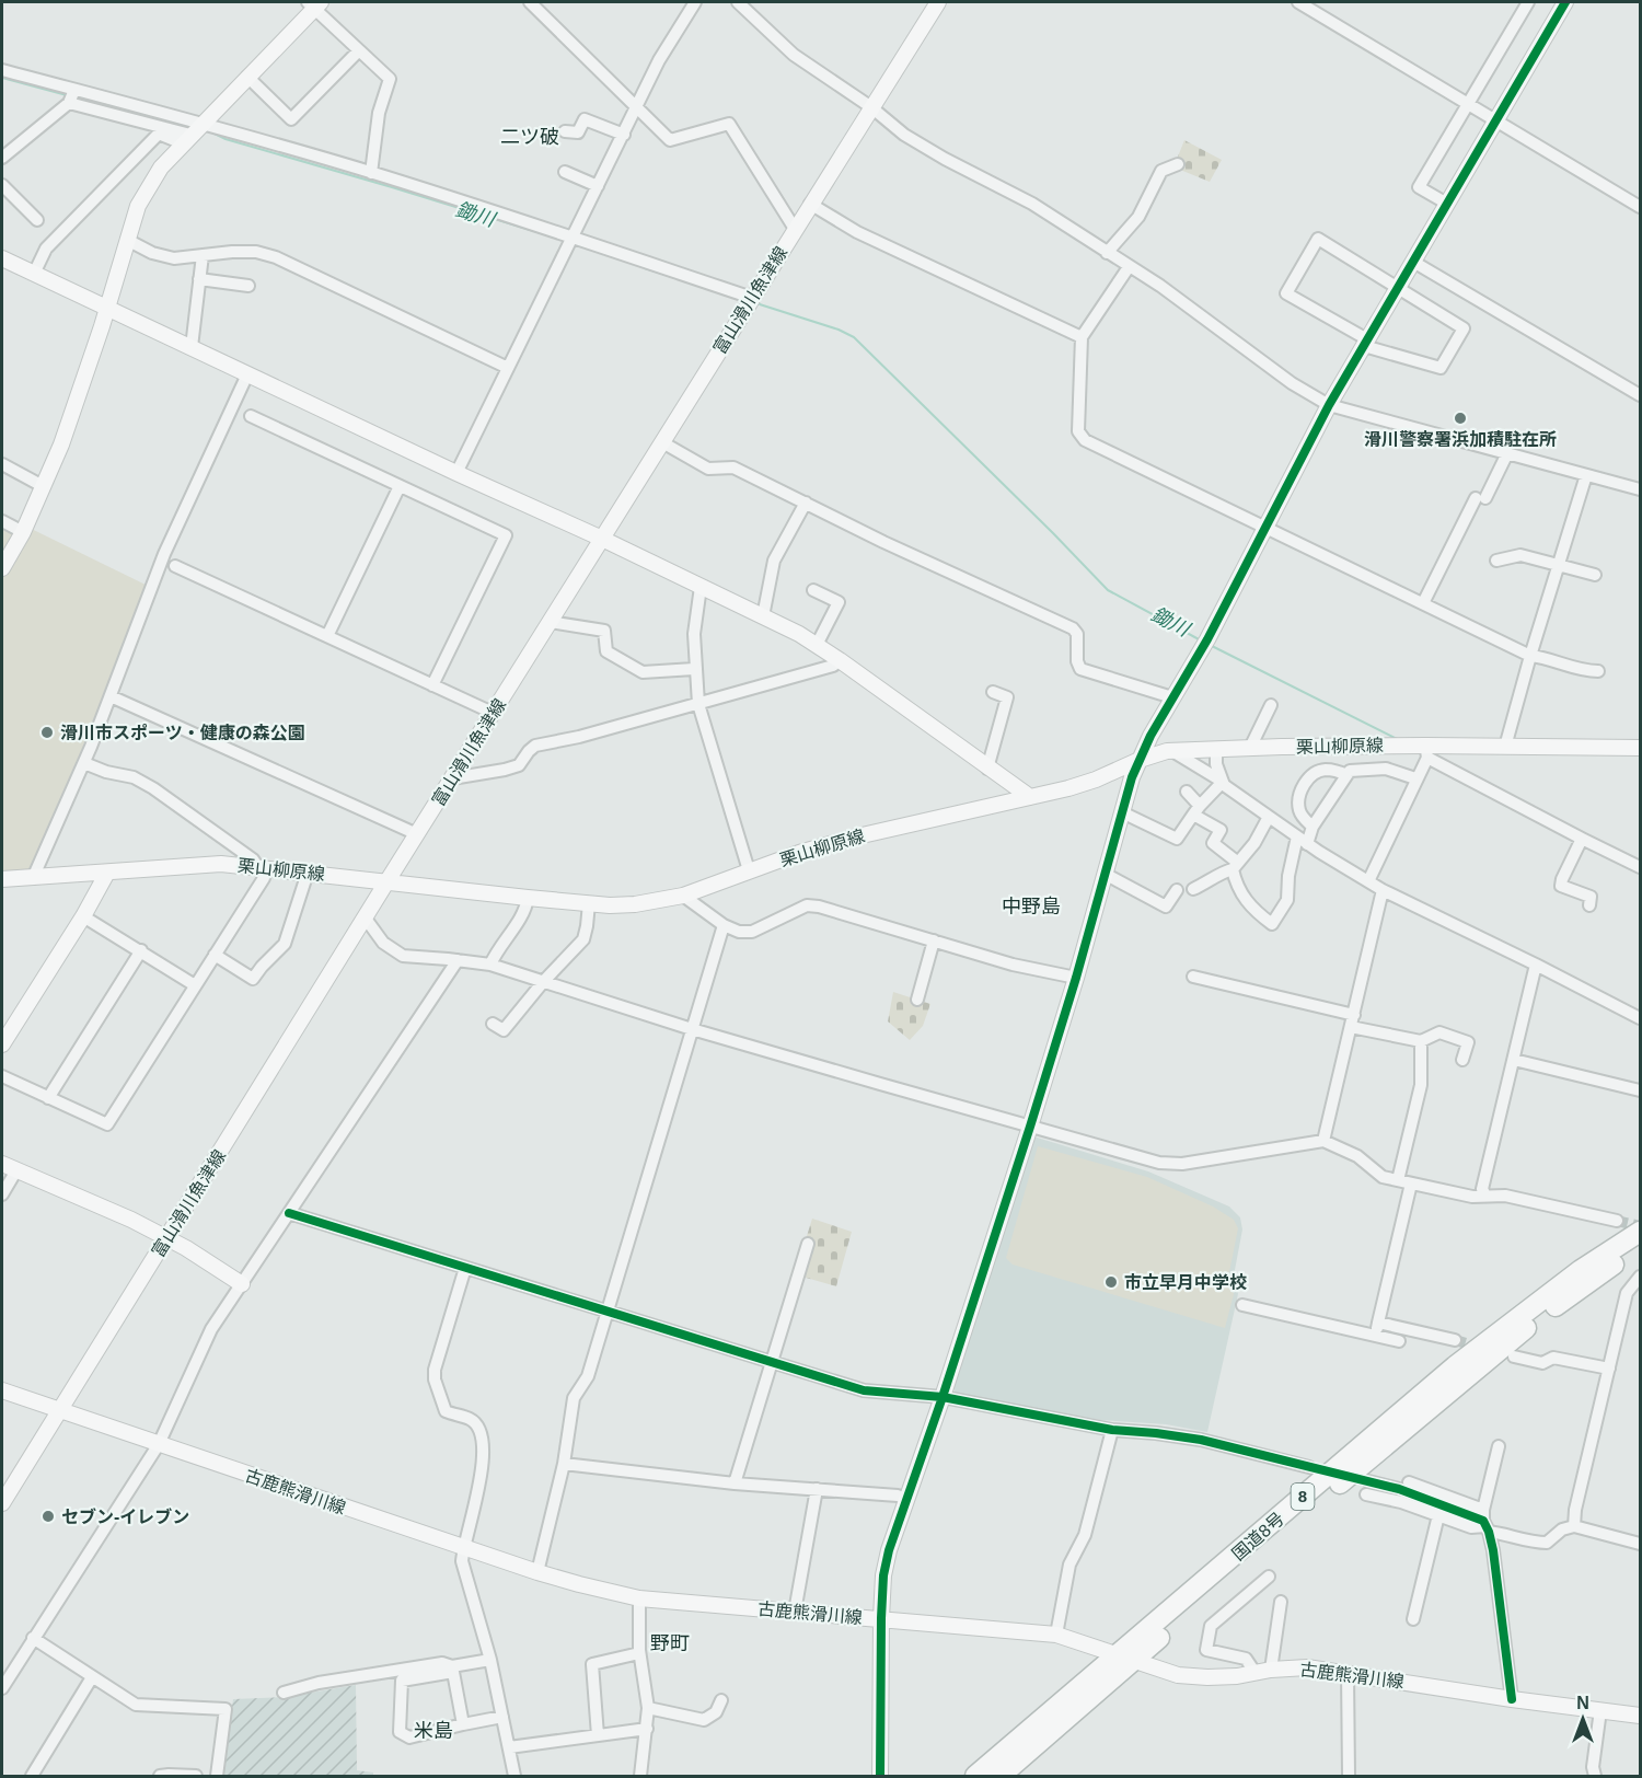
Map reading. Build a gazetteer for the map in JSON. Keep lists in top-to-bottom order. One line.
{"streets":{"highway":["8","国道8号"],"main road":["富山滑川魚津線","栗山柳原線","古鹿熊滑川線"]},"crossings":[["富山滑川魚津線","栗山柳原線"],["富山滑川魚津線","古鹿熊滑川線"],["古鹿熊滑川線","国道8号"]],"districts":["二ツ破","中野島","野町","米島"],"water":["鋤川"],"places":["滑川警察署浜加積駐在所","滑川市スポーツ・健康の森公園","市立早月中学校","セブン-イレブン"],"north":"top"}
